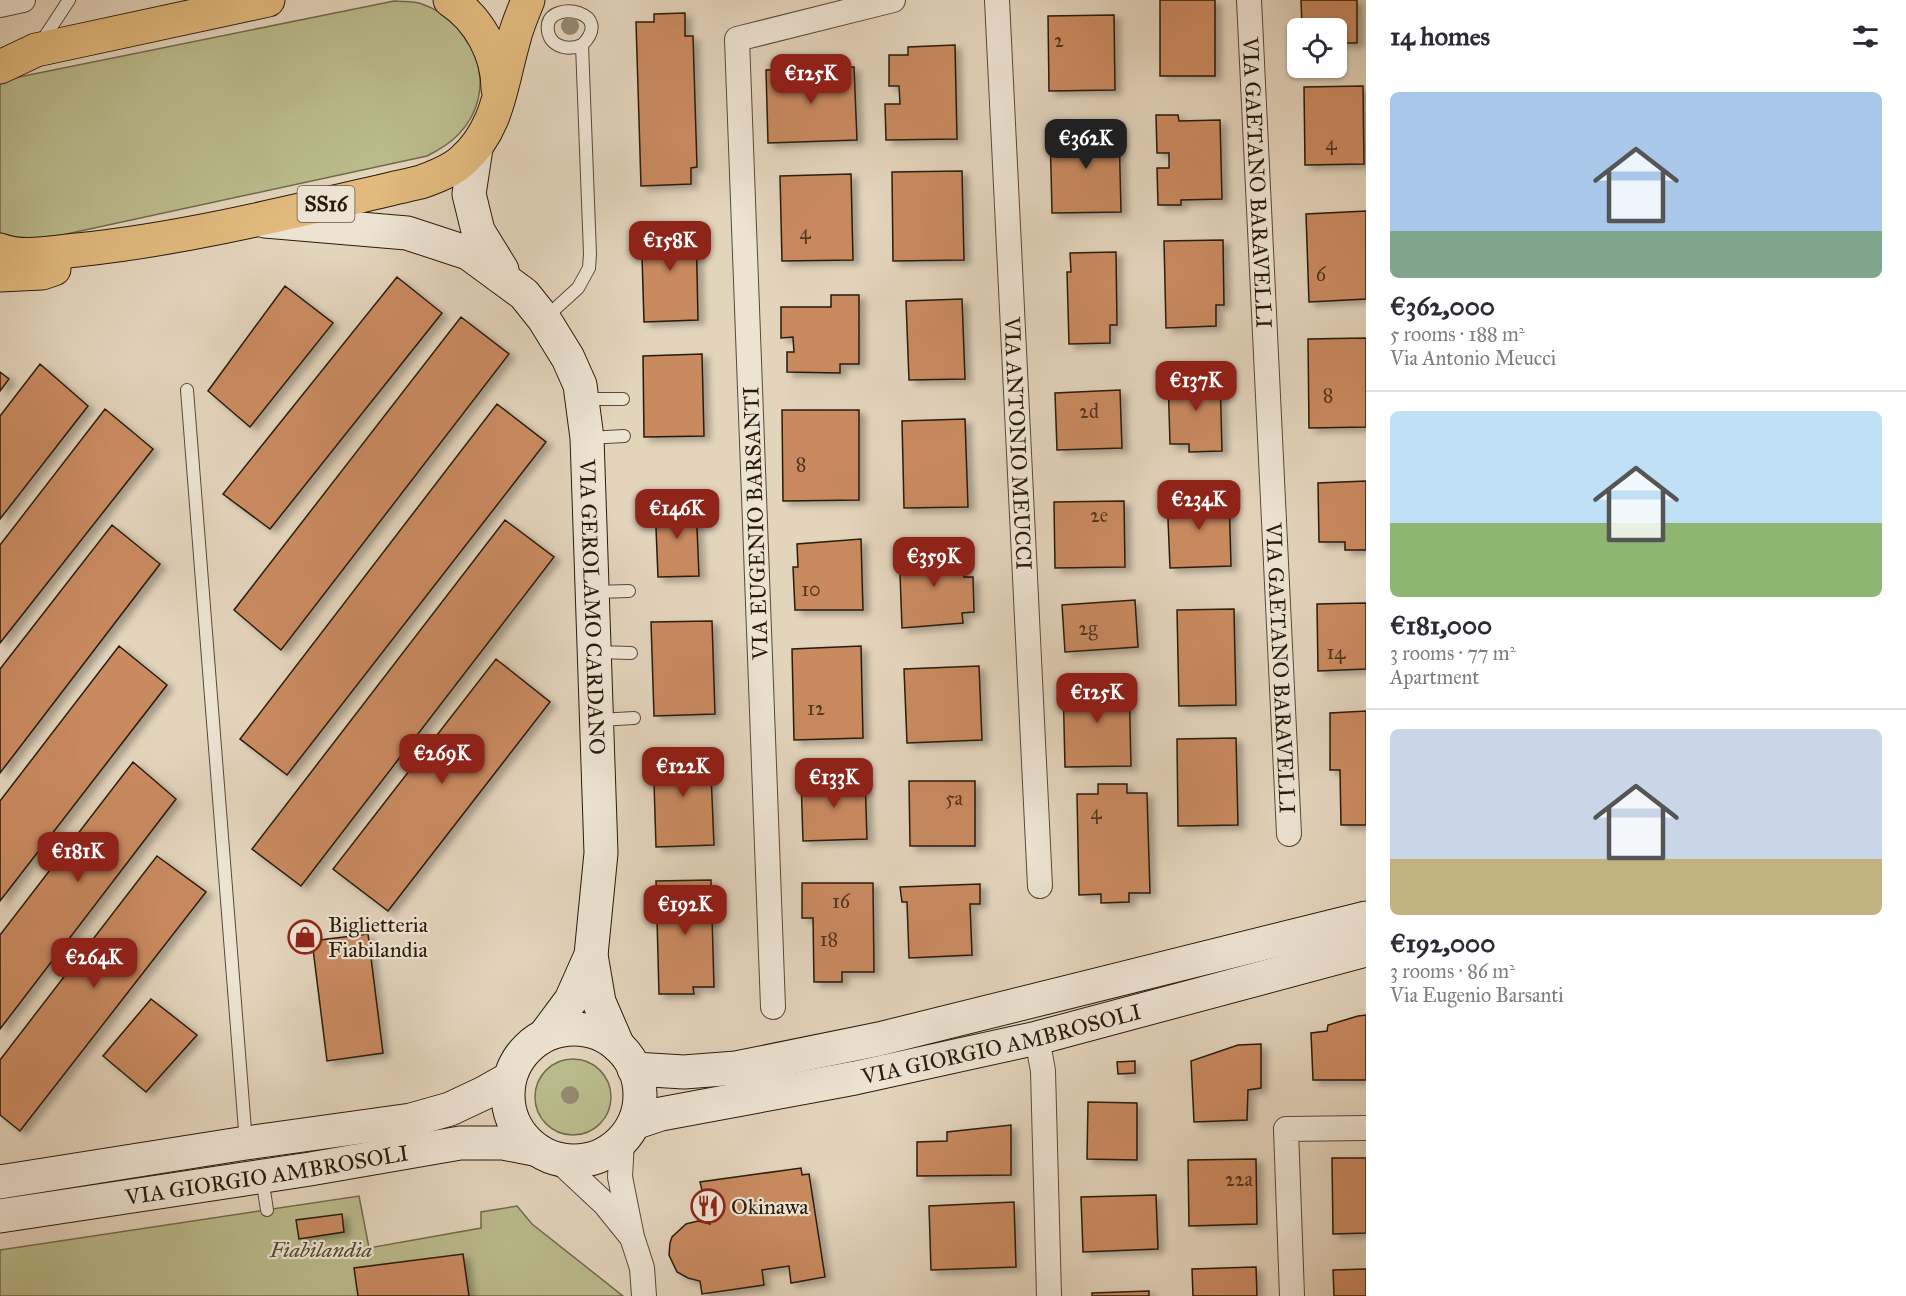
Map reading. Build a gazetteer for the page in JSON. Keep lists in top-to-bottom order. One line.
{"streets":{"main road":["SS16","VIA GEROLAMO CARDANO","VIA GIORGIO AMBROSOLI"],"street":["VIA GAETANO BARAVELLI","VIA ANTONIO MEUCCI","VIA EUGENIO BARSANTI"]},"crossings":[["SS16","VIA GEROLAMO CARDANO"],["VIA GEROLAMO CARDANO","VIA GIORGIO AMBROSOLI"]],"parks":["Fiabilandia"],"places":{"shop":["Biglietteria Fiabilandia"],"restaurant":["Okinawa"]},"house_numbers":["2","4","4","6","8","2d","8","2e","10","2g","14","12","5a","4","16","18","22a"],"page":{"heading":"14 homes","price":["€125K","€362K","€158K","€137K","€234K","€146K","€359K","€125K","€269K","€122K","€133K","€181K","€192K","€264K"],"list":[{"name":"€362,000","note":"5 rooms · 188 m² · Via Antonio Meucci"},{"name":"€181,000","note":"3 rooms · 77 m² · Apartment"},{"name":"€192,000","note":"3 rooms · 86 m² · Via Eugenio Barsanti"}]}}
